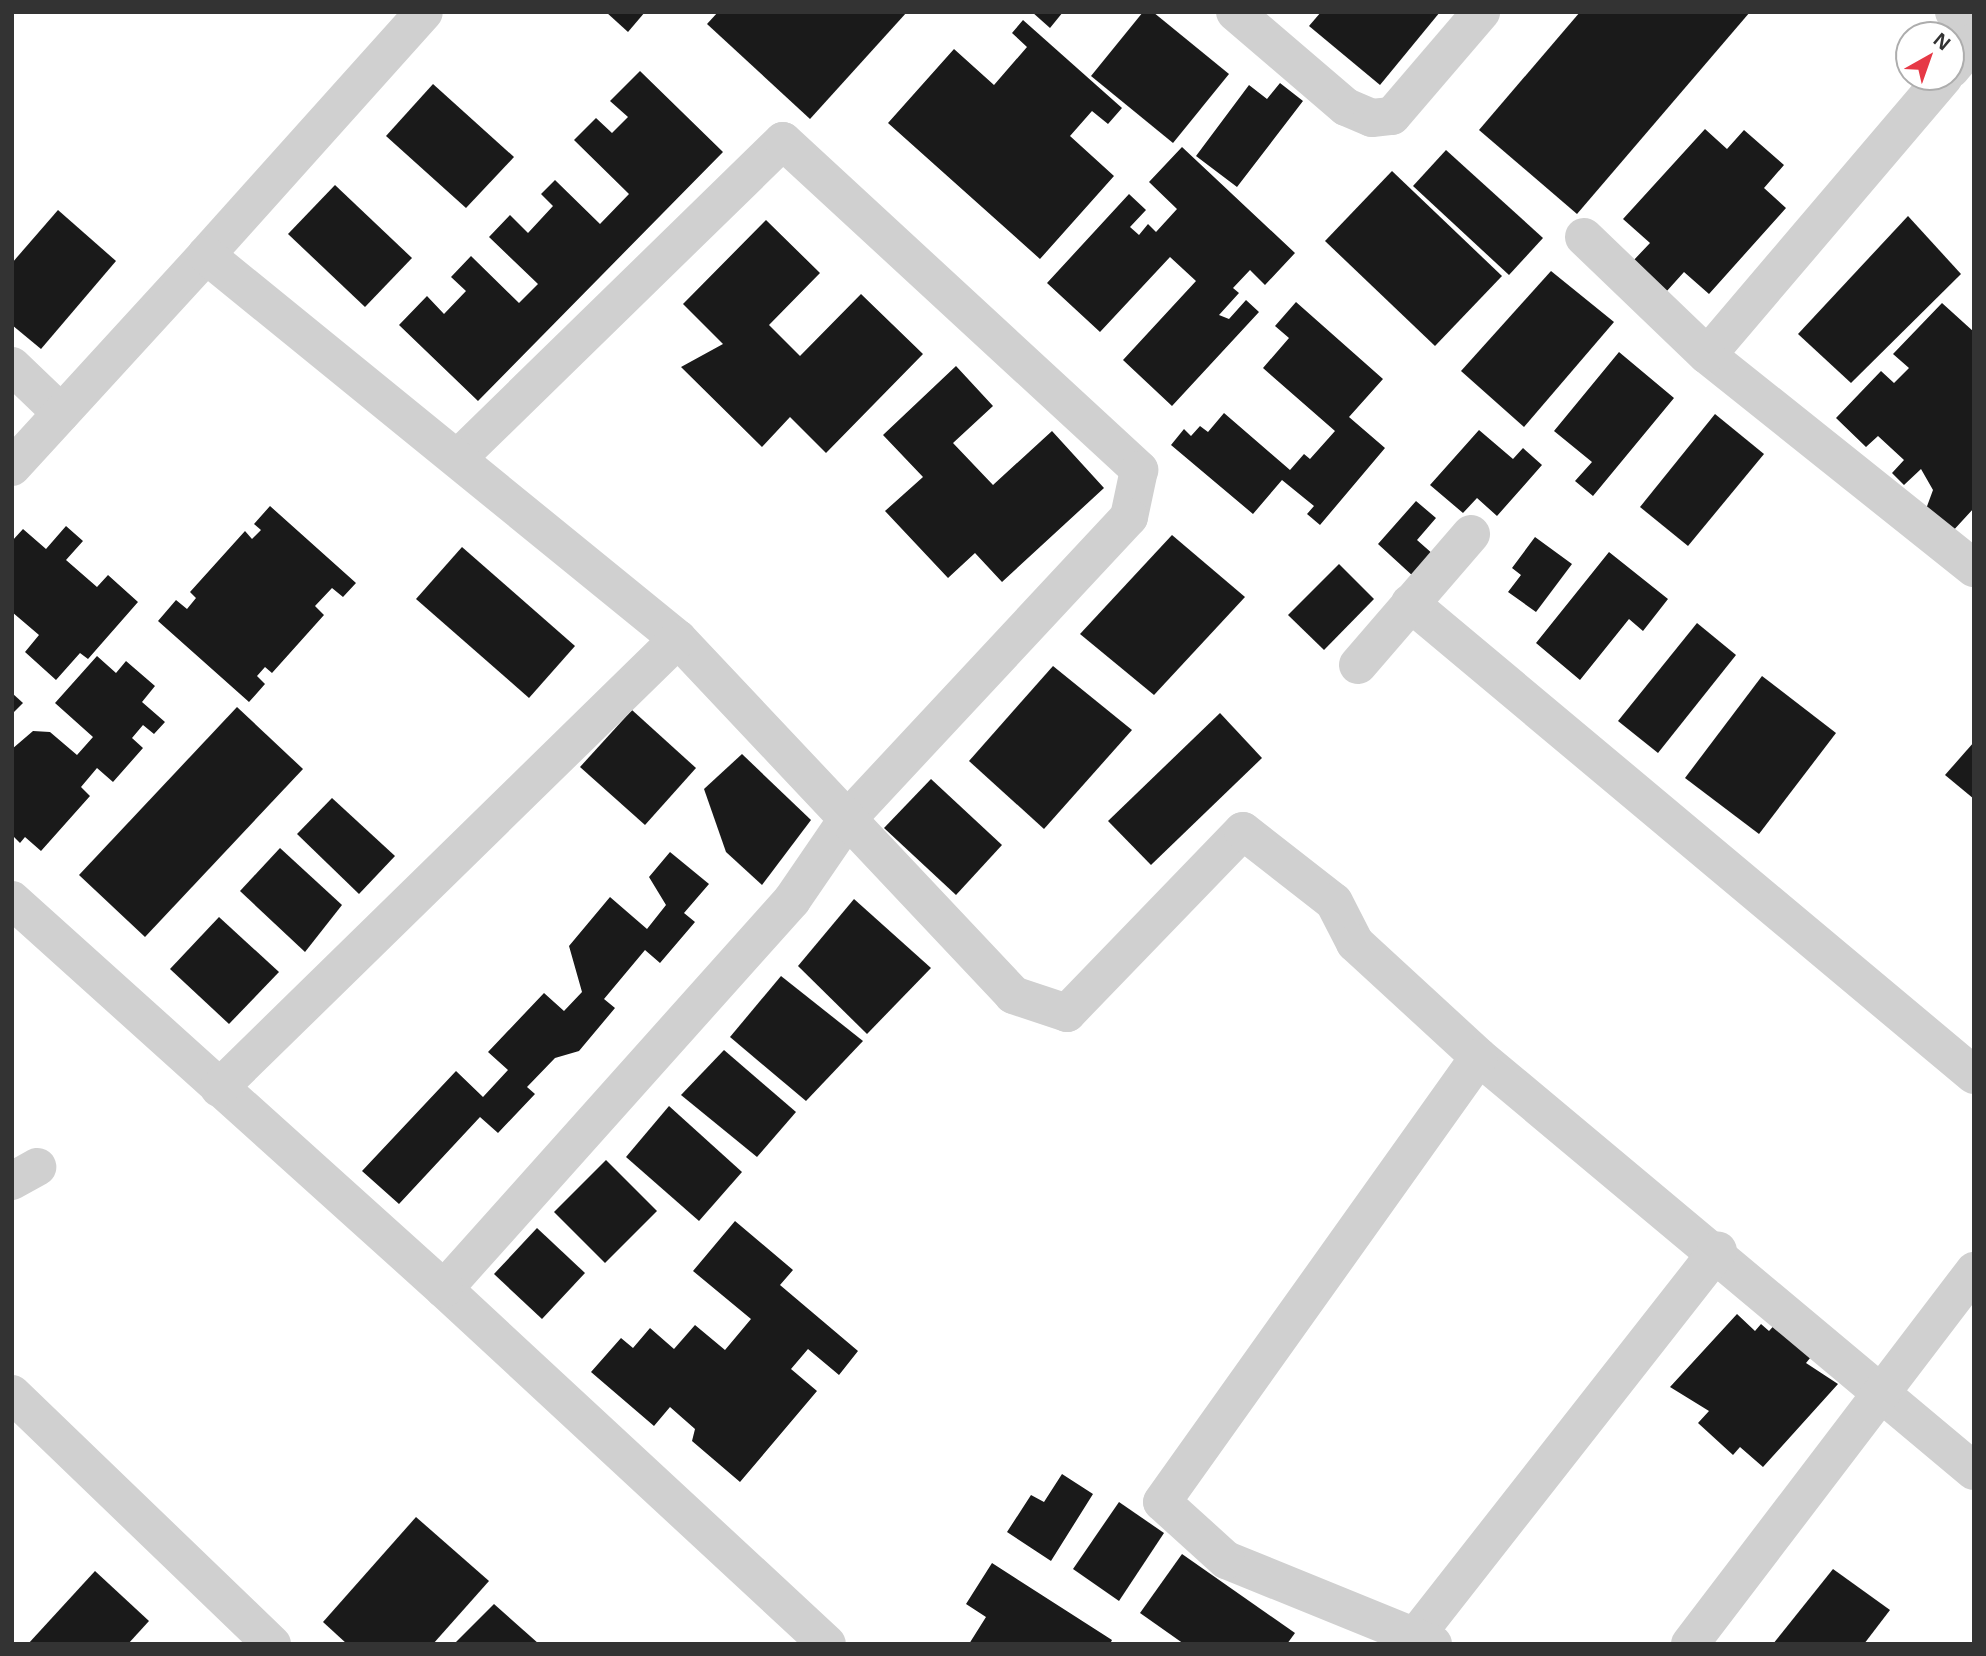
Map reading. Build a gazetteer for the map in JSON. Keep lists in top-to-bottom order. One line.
{"north":"top right"}
